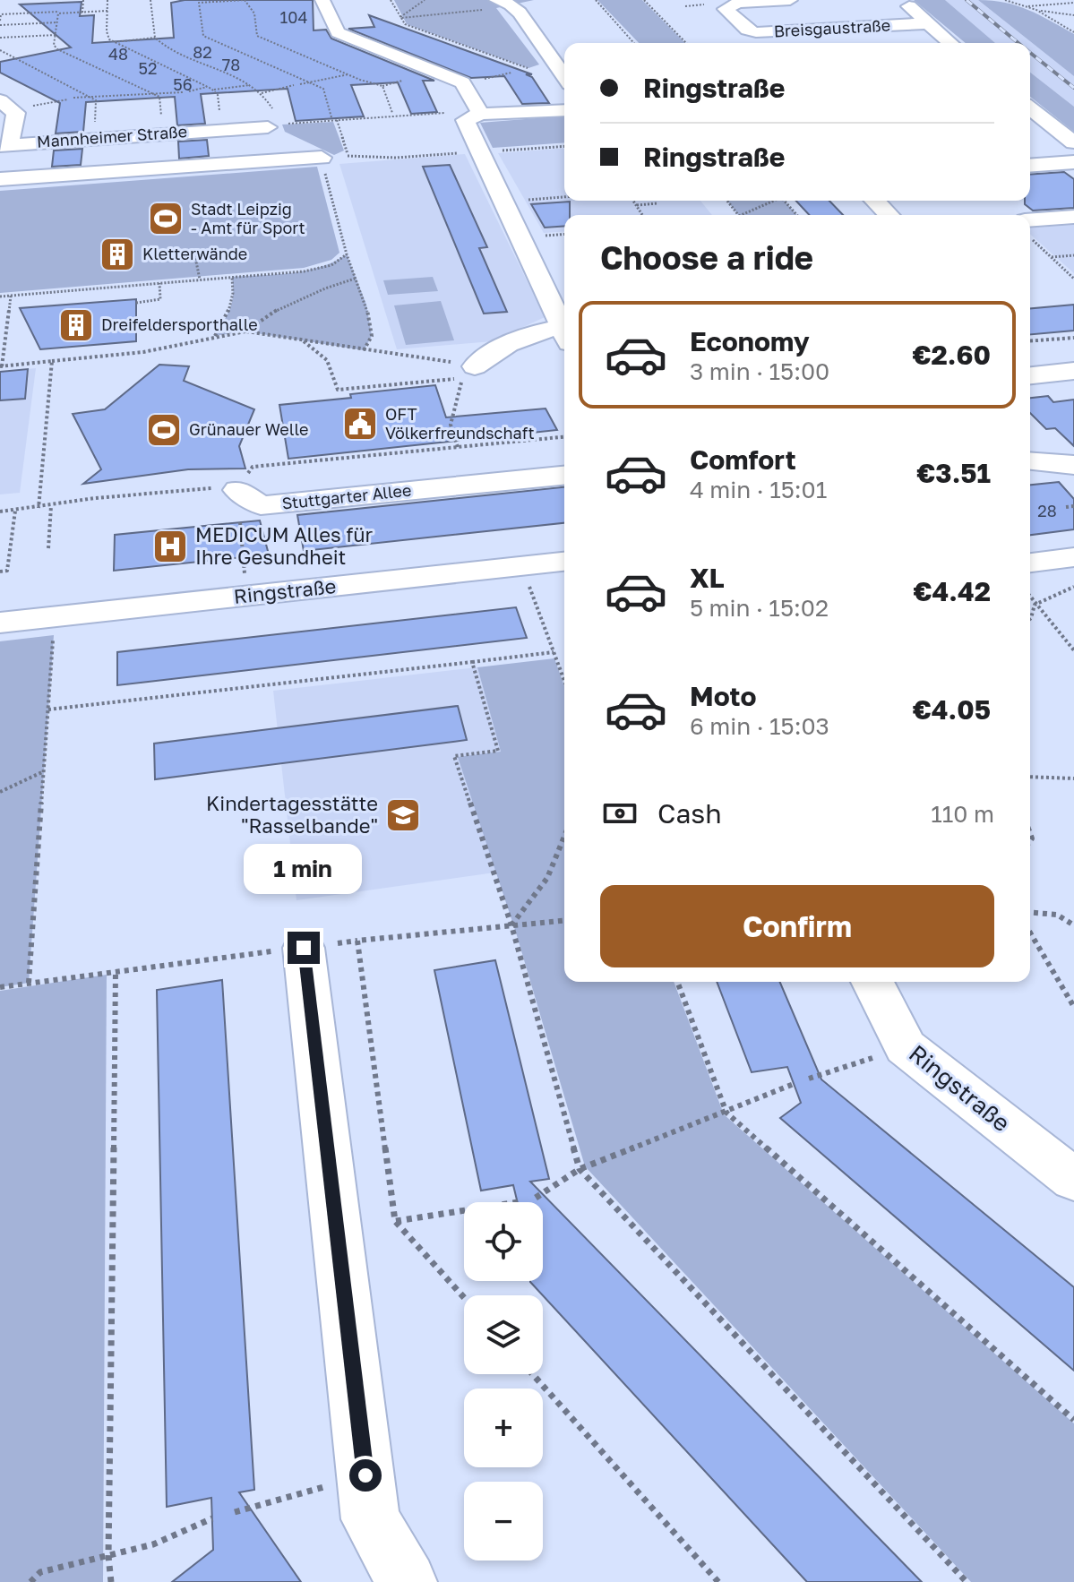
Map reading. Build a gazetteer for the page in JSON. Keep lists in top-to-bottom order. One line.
{"streets":{"street":["Breisgaustraße","Mannheimer Straße","Stuttgarter Allee","Ringstraße"]},"places":{"sports":["Stadt Leipzig - Amt für Sport","Grünauer Welle"],"building":["Kletterwände","Dreifeldersporthalle"],"public building":["OFT Völkerfreundschaft"],"hospital":["MEDICUM Alles für Ihre Gesundheit"],"school or university":["Kindertagesstätte \"Rasselbande\""]},"house_numbers":["104","82","48","78","52","56","28"],"page":{"banner":["Ringstraße","Ringstraße"],"heading":"Choose a ride","list":[{"name":"Economy","note":"3 min · 15:00","value":"€2.60"},{"name":"Comfort","note":"4 min · 15:01","value":"€3.51"},{"name":"XL","note":"5 min · 15:02","value":"€4.42"},{"name":"Moto","note":"6 min · 15:03","value":"€4.05"}],"pay":["Cash","110 m"],"bubble":"1 min","buttons":"Confirm","map_buttons":["+","−"]}}
